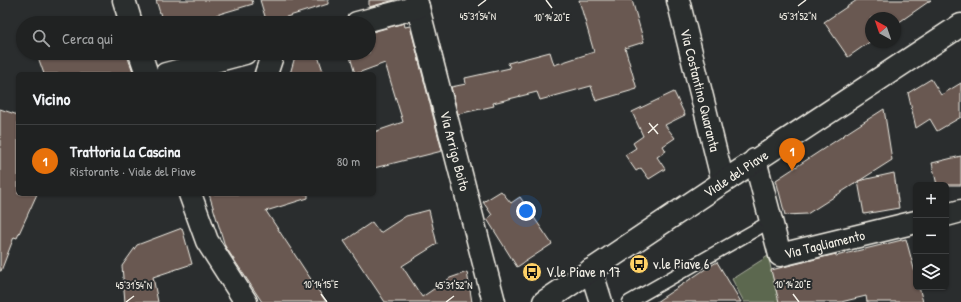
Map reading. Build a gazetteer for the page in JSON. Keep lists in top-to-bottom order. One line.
{"streets":{"street":["Via Costantino Quaranta","Via Arrigo Boito","Viale del Piave","Via Tagliamento"]},"crossings":[["Via Costantino Quaranta","Viale del Piave"],["Viale del Piave","Via Tagliamento"]],"places":{"bus stop":["v.le Piave 6","V.le Piave n 17"]},"north":"top left","page":{"search":"Cerca qui","heading":"Vicino","list":[{"mark":"1","name":"Trattoria La Cascina","note":"Ristorante · Viale del Piave","value":"80 m"}],"pins":"1","map_buttons":["+","−"]},"coordinates":["45°31'54\"N","45°31'52\"N","10°14'20\"E","10°14'15\"E"]}
